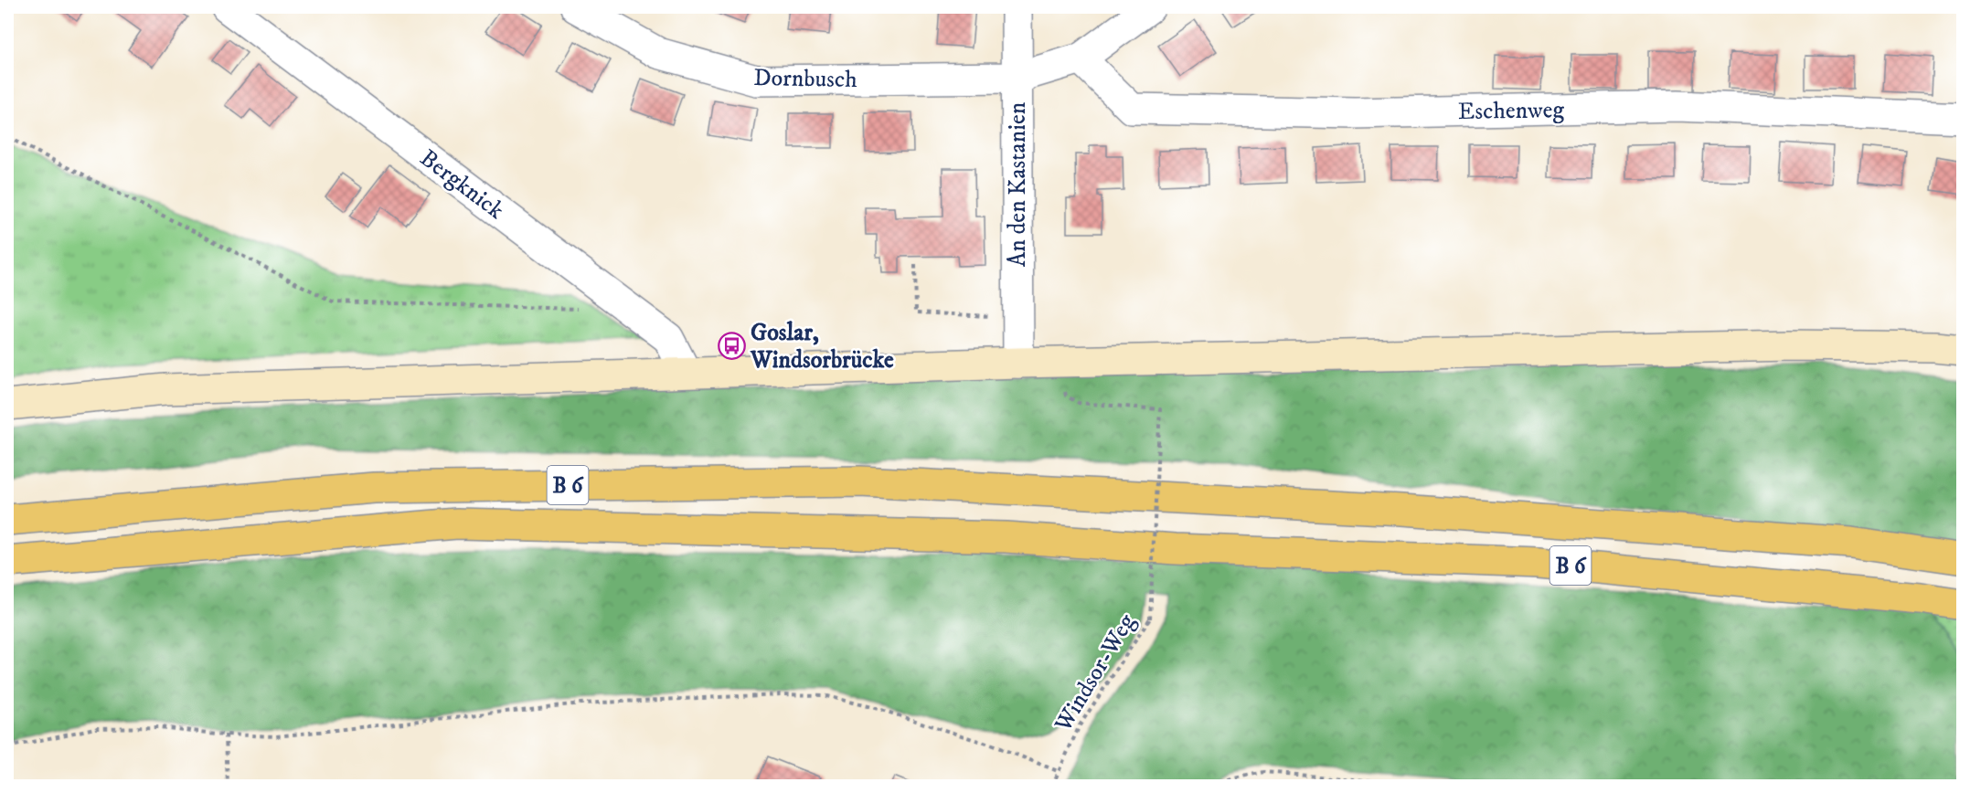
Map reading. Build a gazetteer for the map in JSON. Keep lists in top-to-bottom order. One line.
{"streets":{"highway":["B 6"],"street":["Dornbusch","Eschenweg","Bergknick","An den Kastanien"],"path":["Windsor-Weg"]},"crossings":[["Dornbusch","Eschenweg"],["Dornbusch","An den Kastanien"]],"places":{"bus stop":["Goslar, Windsorbrücke"]}}
